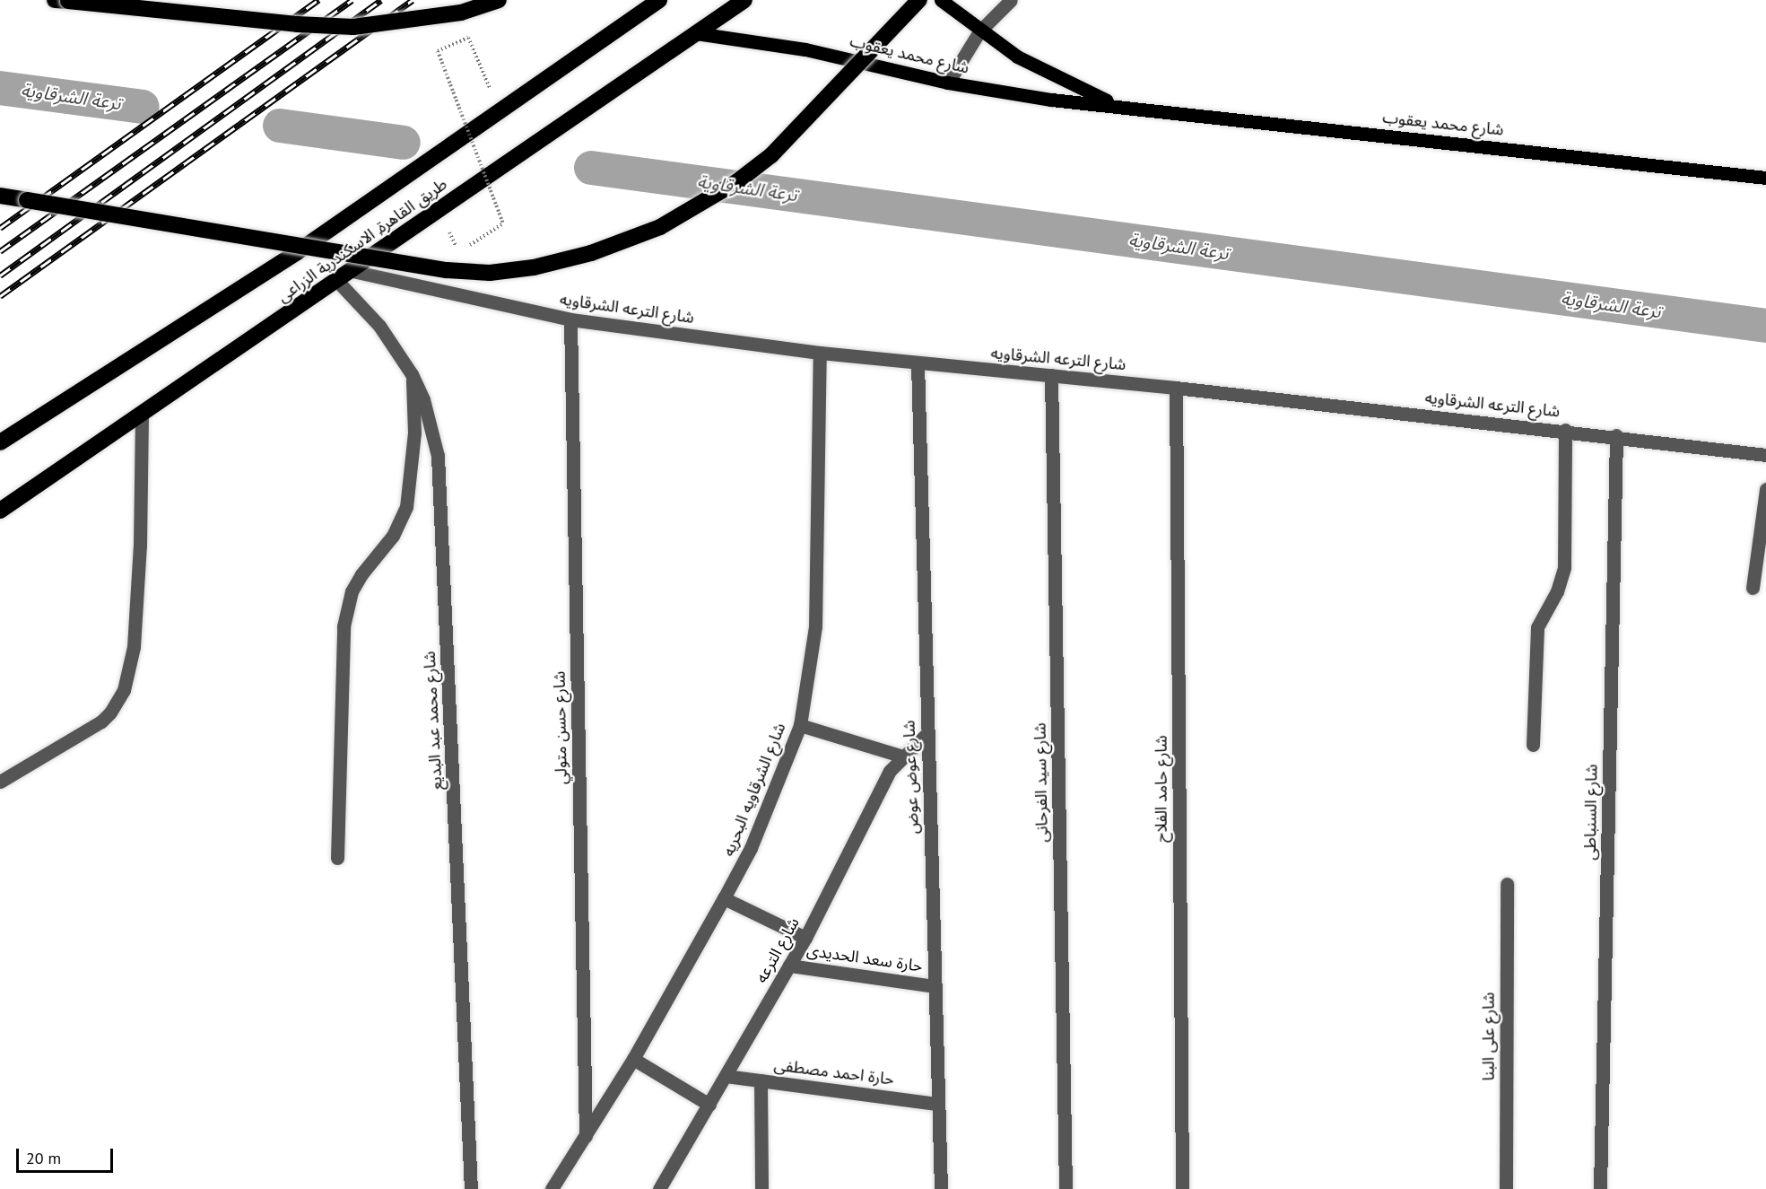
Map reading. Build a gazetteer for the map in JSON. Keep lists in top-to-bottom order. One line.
{"streets":{"highway":["طريق القاهرة, الاسكندرية الزراعى"],"main road":["شارع محمد يعقوب"],"street":["شارع الترعه الشرقاويه","شارع محمد عبد البديع","شارع حسن متولي","شارع عوض عوض","شارع سيد الفرحانى","شارع حامد الفلاح","شارع الشرقاويه البحريه","شارع السنباطى","شارع الترعه","حارة سعد الحديدى","شارع على البنا","حارة احمد مصطفى"]},"crossings":[["شارع محمد يعقوب","طريق القاهرة, الاسكندرية الزراعى"],["طريق القاهرة, الاسكندرية الزراعى","شارع الترعه الشرقاويه"],["طريق القاهرة, الاسكندرية الزراعى","شارع محمد عبد البديع"],["شارع الترعه الشرقاويه","شارع حسن متولي"],["شارع الترعه الشرقاويه","شارع عوض عوض"],["شارع الترعه الشرقاويه","شارع سيد الفرحانى"],["شارع الترعه الشرقاويه","شارع حامد الفلاح"],["شارع الترعه الشرقاويه","شارع الشرقاويه البحريه"],["شارع الترعه الشرقاويه","شارع السنباطى"],["شارع حسن متولي","شارع الشرقاويه البحريه"],["شارع عوض عوض","شارع الترعه"],["شارع عوض عوض","حارة سعد الحديدى"],["شارع عوض عوض","حارة احمد مصطفى"],["شارع الترعه","حارة سعد الحديدى"],["شارع الترعه","حارة احمد مصطفى"]],"water":["ترعة الشرقاوية"],"scale_bar":"20 m"}
